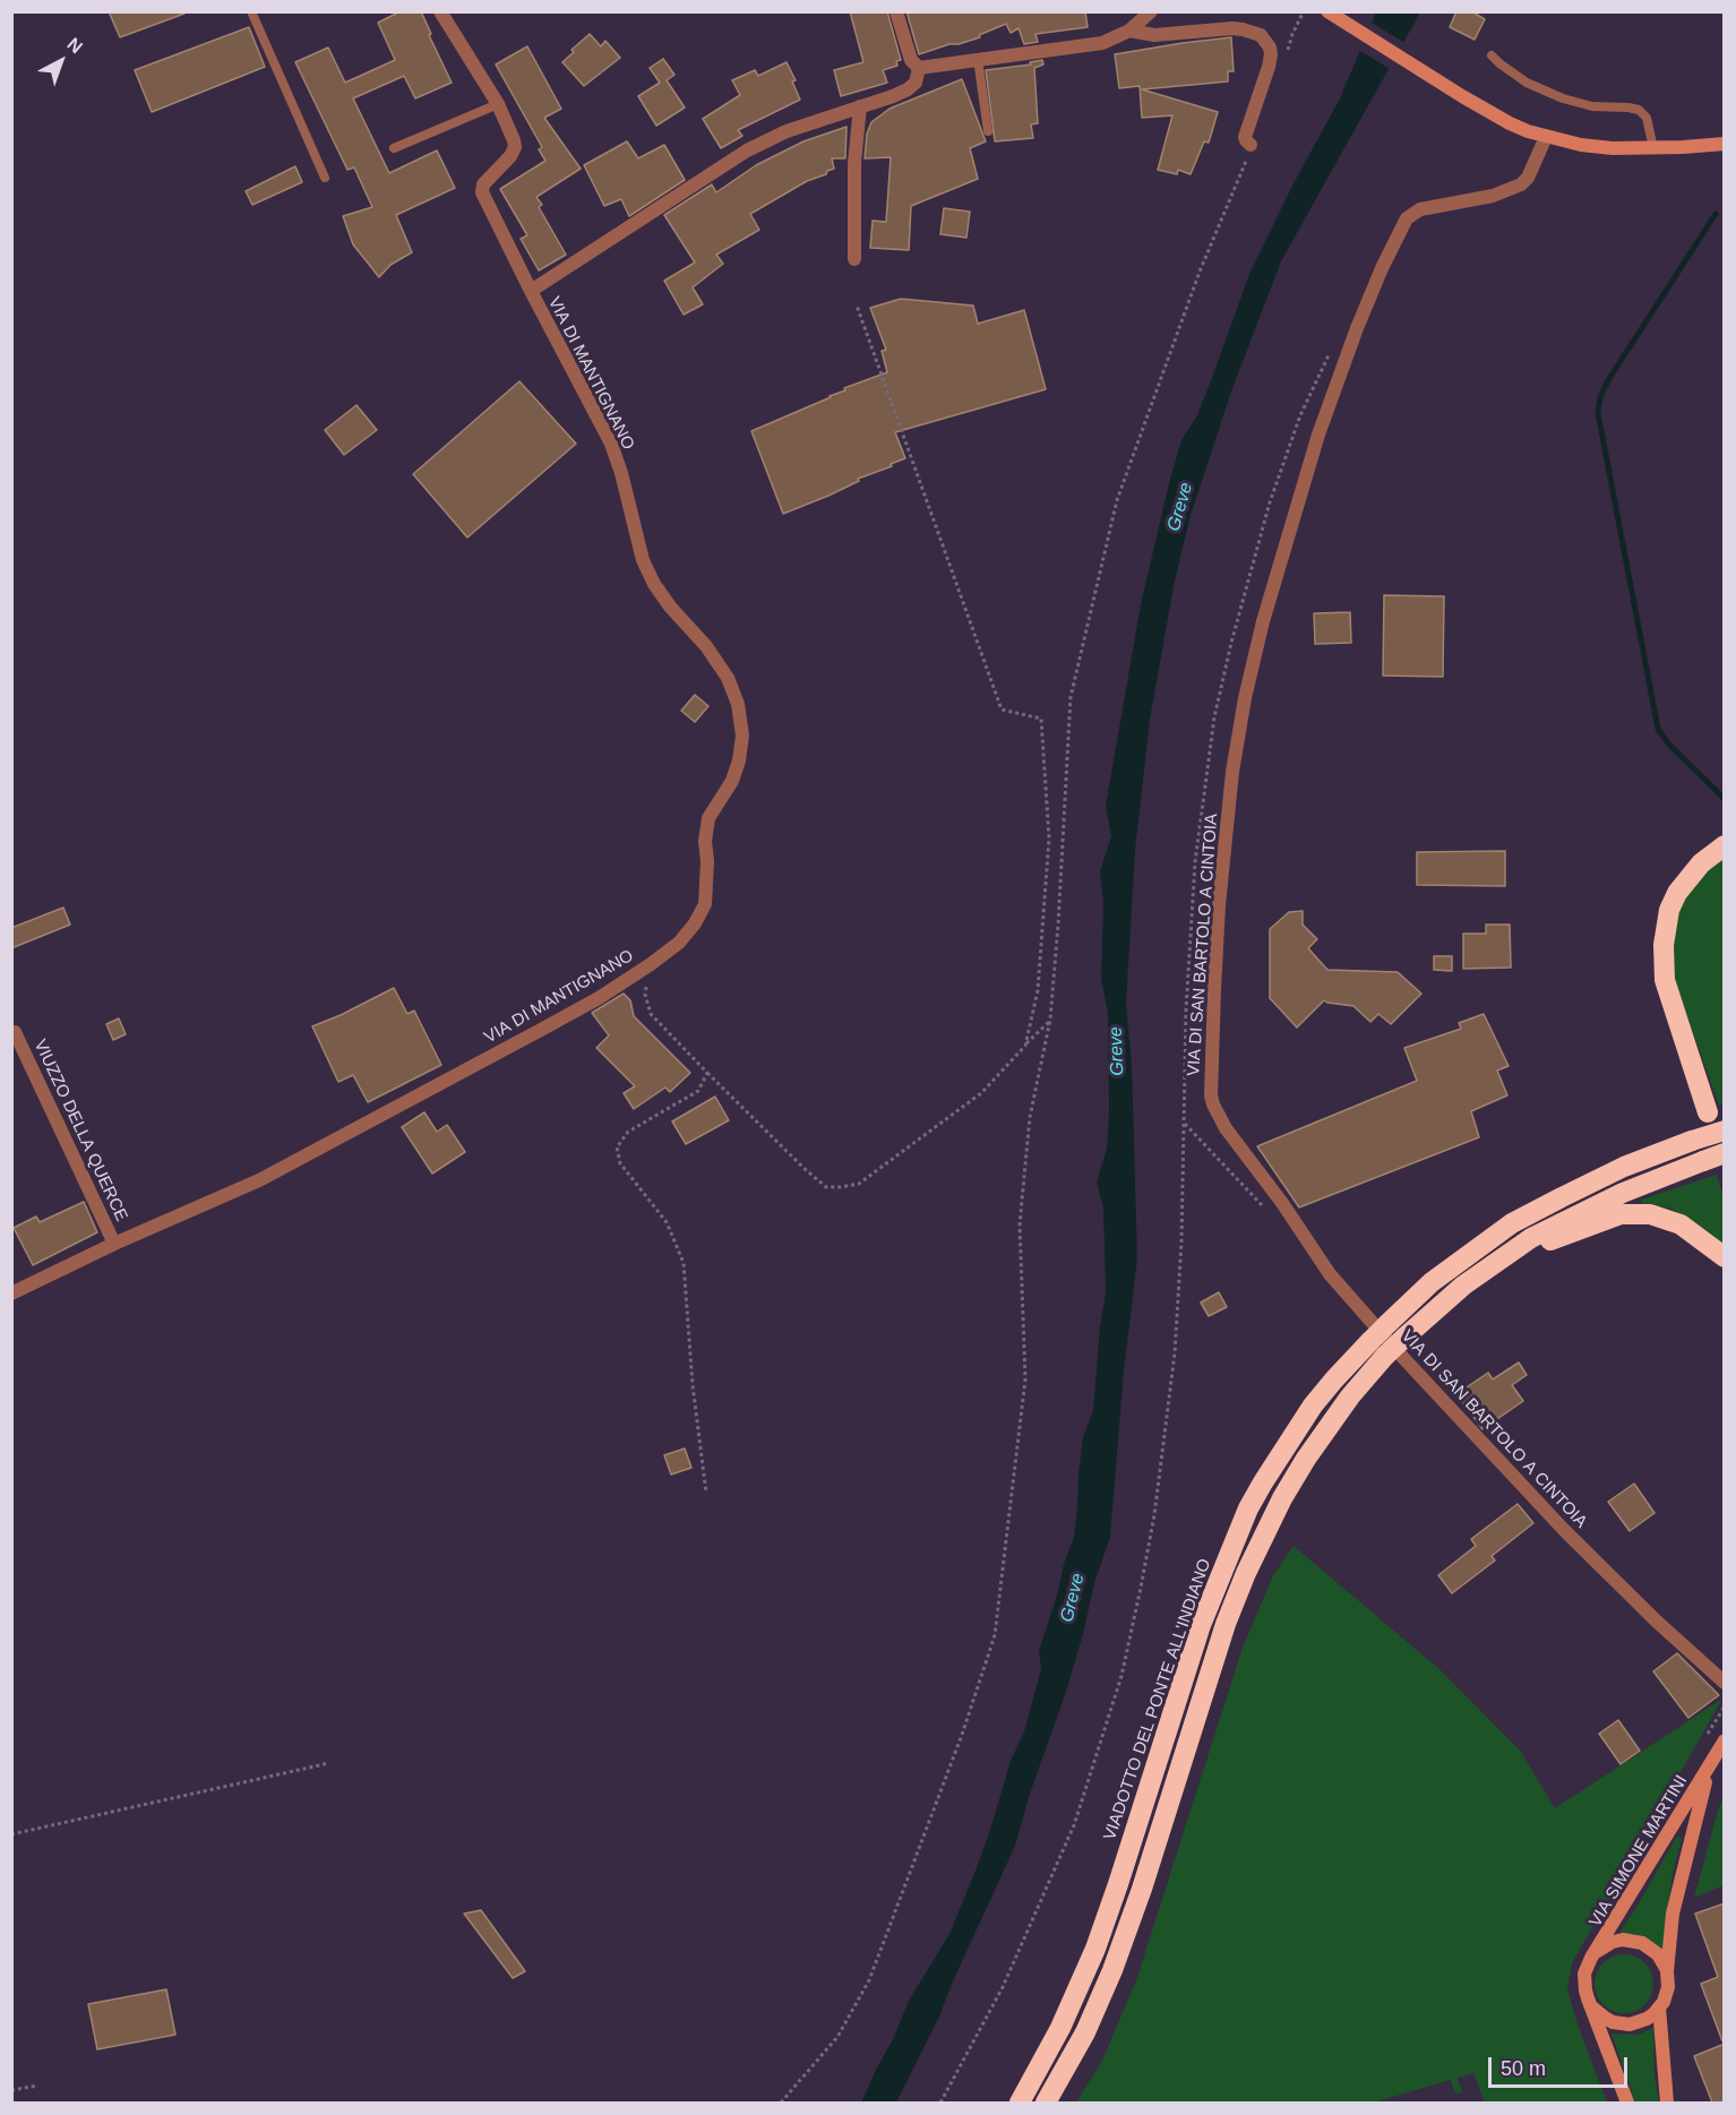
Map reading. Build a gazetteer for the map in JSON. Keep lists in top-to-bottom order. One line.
{"streets":{"highway":["VIADOTTO DEL PONTE ALL'INDIANO"],"street":["VIA DI MANTIGNANO","VIA DI SAN BARTOLO A CINTOIA","VIUZZO DELLA QUERCE","VIA SIMONE MARTINI"]},"crossings":[["VIA DI MANTIGNANO","VIUZZO DELLA QUERCE"]],"water":["Greve"],"scale_bar":"50 m","north":"top right"}
